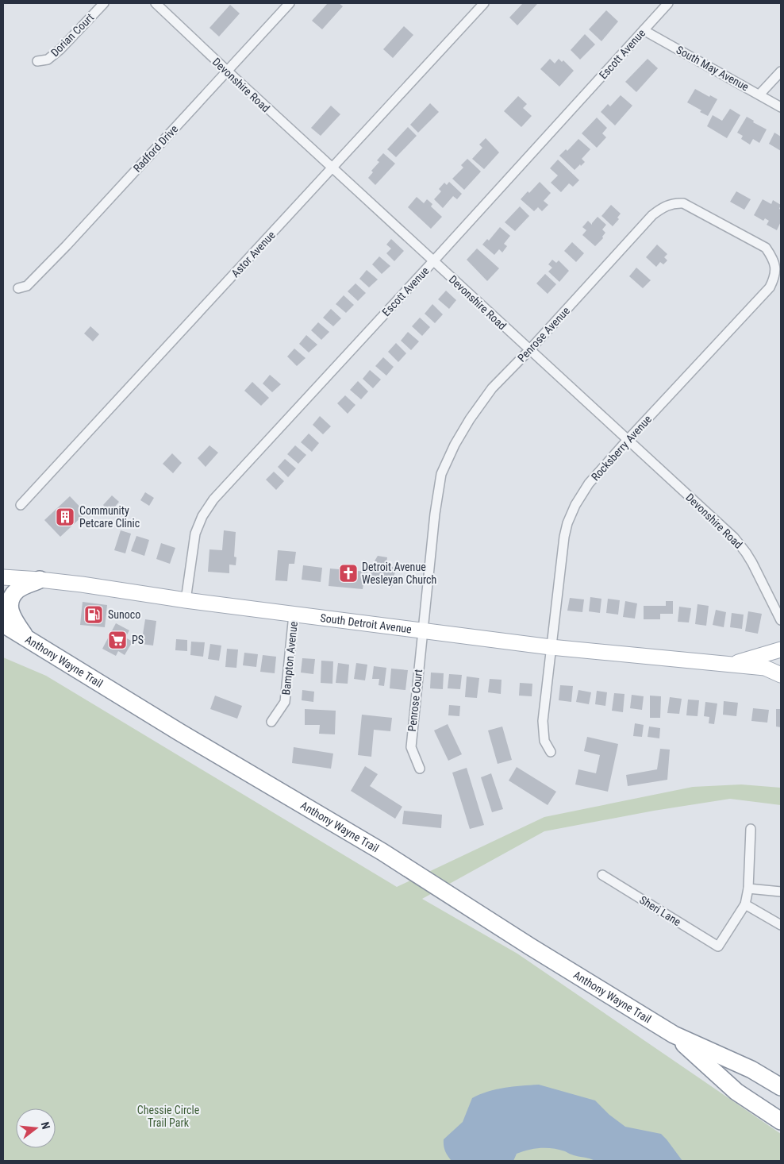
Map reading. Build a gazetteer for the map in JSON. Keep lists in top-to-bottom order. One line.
{"streets":{"highway":["Anthony Wayne Trail"],"main road":["South Detroit Avenue"],"street":["Dorian Court","Escott Avenue","South May Avenue","Devonshire Road","Radford Drive","Astor Avenue","Penrose Avenue","Rocksberry Avenue","Bampton Avenue","Penrose Court","Sheri Lane"]},"crossings":[["Escott Avenue","South May Avenue"],["Escott Avenue","Devonshire Road"],["Escott Avenue","South Detroit Avenue"],["Devonshire Road","Radford Drive"],["Devonshire Road","Astor Avenue"],["Devonshire Road","Penrose Avenue"],["Devonshire Road","Rocksberry Avenue"],["Penrose Avenue","Rocksberry Avenue"],["Penrose Avenue","South Detroit Avenue"],["Penrose Avenue","Penrose Court"],["Rocksberry Avenue","South Detroit Avenue"],["South Detroit Avenue","Bampton Avenue"],["South Detroit Avenue","Penrose Court"]],"parks":["Chessie Circle Trail Park"],"places":{"building":["Community Petcare Clinic"],"church":["Detroit Avenue Wesleyan Church"],"fuel station":["Sunoco"],"supermarket":["PS"]},"north":"right"}
